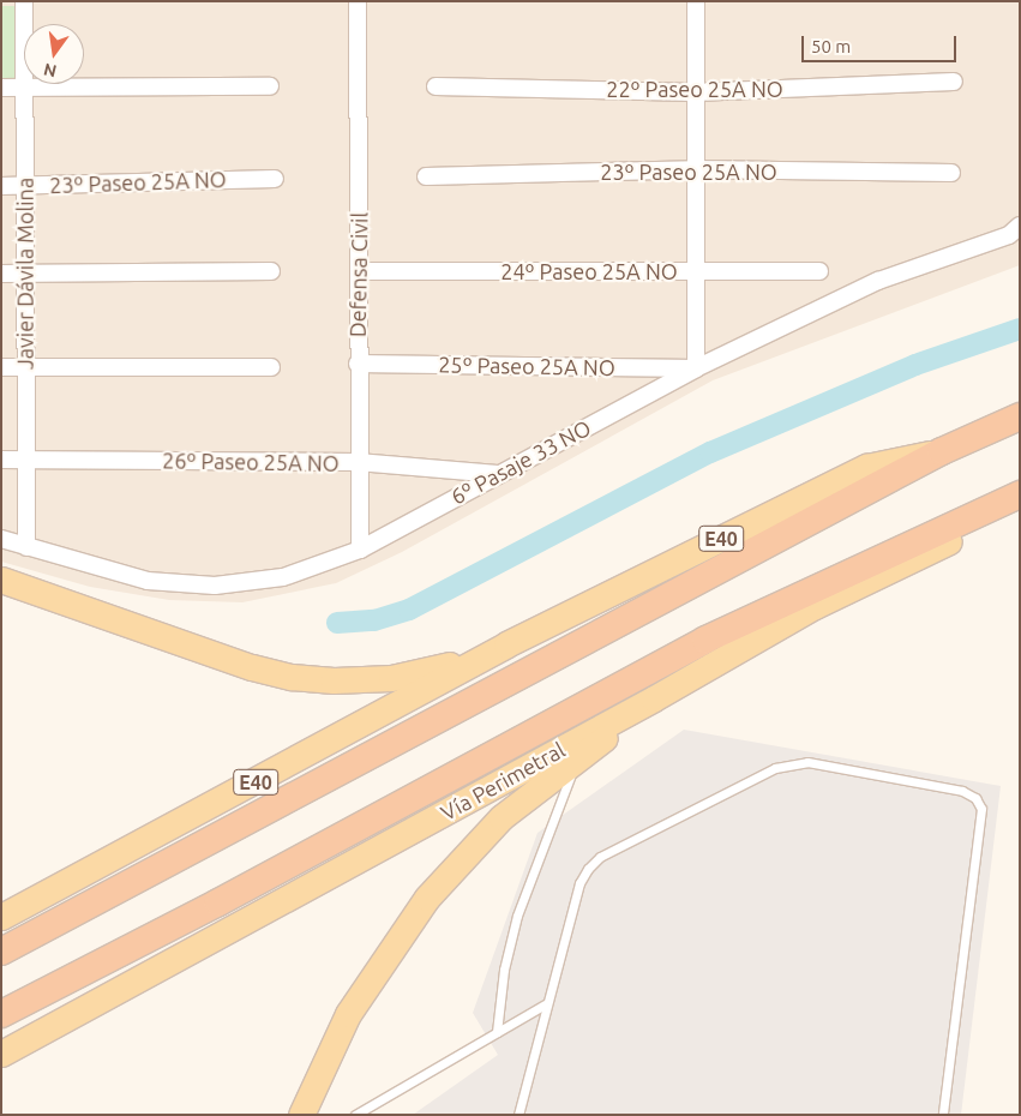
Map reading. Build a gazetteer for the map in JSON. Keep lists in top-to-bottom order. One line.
{"streets":{"highway":["E40","Vía Perimetral"],"street":["22º Paseo 25A NO","23º Paseo 25A NO","24º Paseo 25A NO","Javier Dávila Molina","Defensa Civil","25º Paseo 25A NO","26º Paseo 25A NO","6º Pasaje 33 NO"]},"crossings":[["23º Paseo 25A NO","Javier Dávila Molina"],["24º Paseo 25A NO","Defensa Civil"],["Javier Dávila Molina","26º Paseo 25A NO"],["Javier Dávila Molina","6º Pasaje 33 NO"],["Defensa Civil","25º Paseo 25A NO"],["Defensa Civil","26º Paseo 25A NO"],["Defensa Civil","6º Pasaje 33 NO"],["25º Paseo 25A NO","6º Pasaje 33 NO"],["26º Paseo 25A NO","6º Pasaje 33 NO"]],"scale_bar":"50 m","north":"bottom"}
